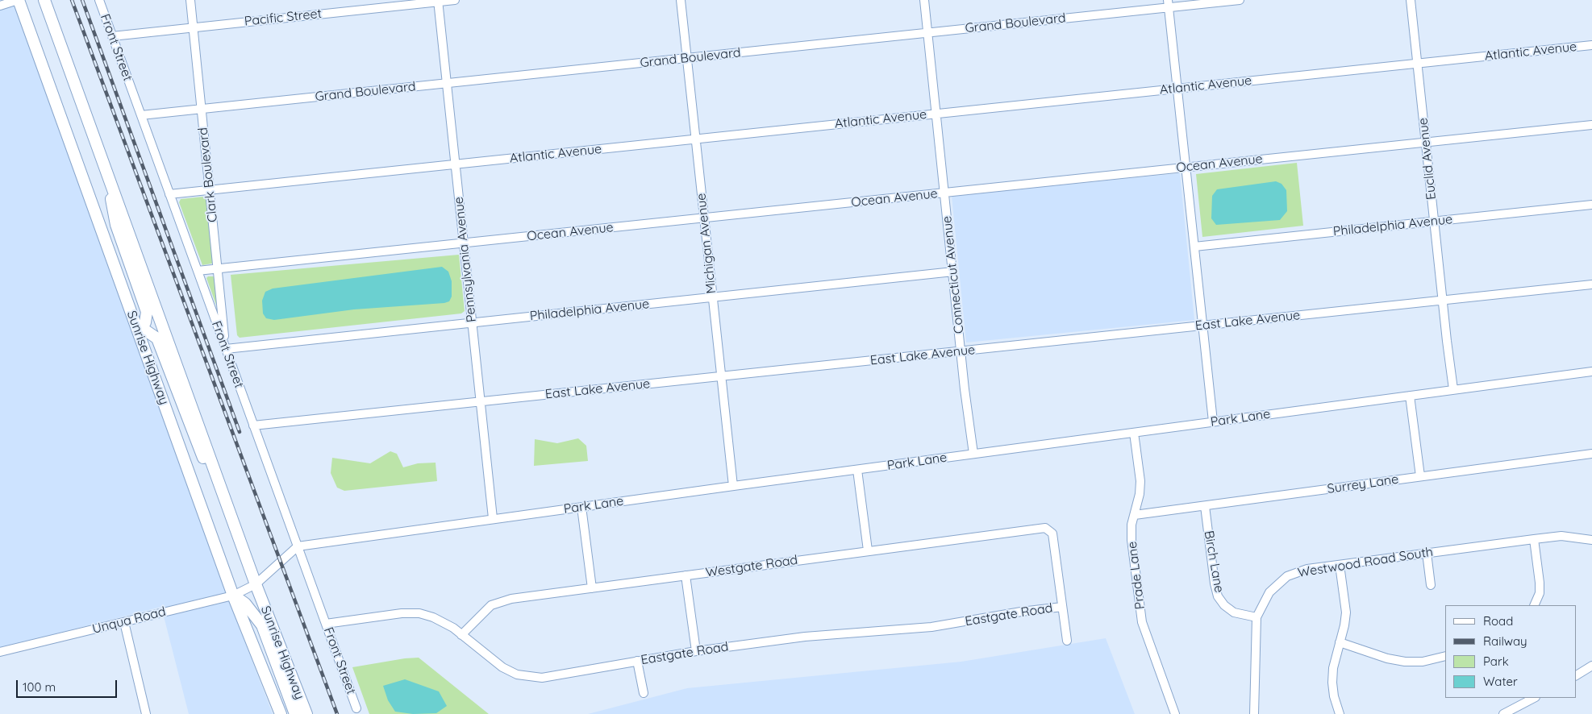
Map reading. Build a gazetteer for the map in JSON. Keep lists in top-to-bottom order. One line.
{"streets":{"highway":["Sunrise Highway"],"street":["Pacific Street","Grand Boulevard","Front Street","Atlantic Avenue","Euclid Avenue","Ocean Avenue","Clark Boulevard","Philadelphia Avenue","Michigan Avenue","Pennsylvania Avenue","Connecticut Avenue","East Lake Avenue","Park Lane","Surrey Lane","Birch Lane","Westwood Road South","Westgate Road","Prade Lane","Eastgate Road","Unqua Road"]},"crossings":[["Pacific Street","Front Street"],["Pacific Street","Clark Boulevard"],["Pacific Street","Pennsylvania Avenue"],["Grand Boulevard","Front Street"],["Grand Boulevard","Clark Boulevard"],["Grand Boulevard","Michigan Avenue"],["Grand Boulevard","Pennsylvania Avenue"],["Grand Boulevard","Connecticut Avenue"],["Front Street","Atlantic Avenue"],["Front Street","Ocean Avenue"],["Front Street","Clark Boulevard"],["Front Street","Philadelphia Avenue"],["Front Street","East Lake Avenue"],["Front Street","Park Lane"],["Front Street","Eastgate Road"],["Atlantic Avenue","Euclid Avenue"],["Atlantic Avenue","Clark Boulevard"],["Atlantic Avenue","Michigan Avenue"],["Atlantic Avenue","Pennsylvania Avenue"],["Atlantic Avenue","Connecticut Avenue"],["Euclid Avenue","Ocean Avenue"],["Euclid Avenue","Philadelphia Avenue"],["Euclid Avenue","East Lake Avenue"],["Euclid Avenue","Park Lane"],["Ocean Avenue","Clark Boulevard"],["Ocean Avenue","Michigan Avenue"],["Ocean Avenue","Pennsylvania Avenue"],["Ocean Avenue","Connecticut Avenue"],["Clark Boulevard","Philadelphia Avenue"],["Philadelphia Avenue","Michigan Avenue"],["Philadelphia Avenue","Pennsylvania Avenue"],["Philadelphia Avenue","Connecticut Avenue"],["Michigan Avenue","East Lake Avenue"],["Michigan Avenue","Park Lane"],["Pennsylvania Avenue","East Lake Avenue"],["Pennsylvania Avenue","Park Lane"],["Connecticut Avenue","East Lake Avenue"],["Connecticut Avenue","Park Lane"],["Sunrise Highway","Unqua Road"],["Park Lane","Prade Lane"],["Surrey Lane","Birch Lane"],["Surrey Lane","Prade Lane"],["Birch Lane","Westwood Road South"],["Westgate Road","Eastgate Road"]],"legend":["Road","Railway","Park","Water"],"scale_bar":"100 m"}
